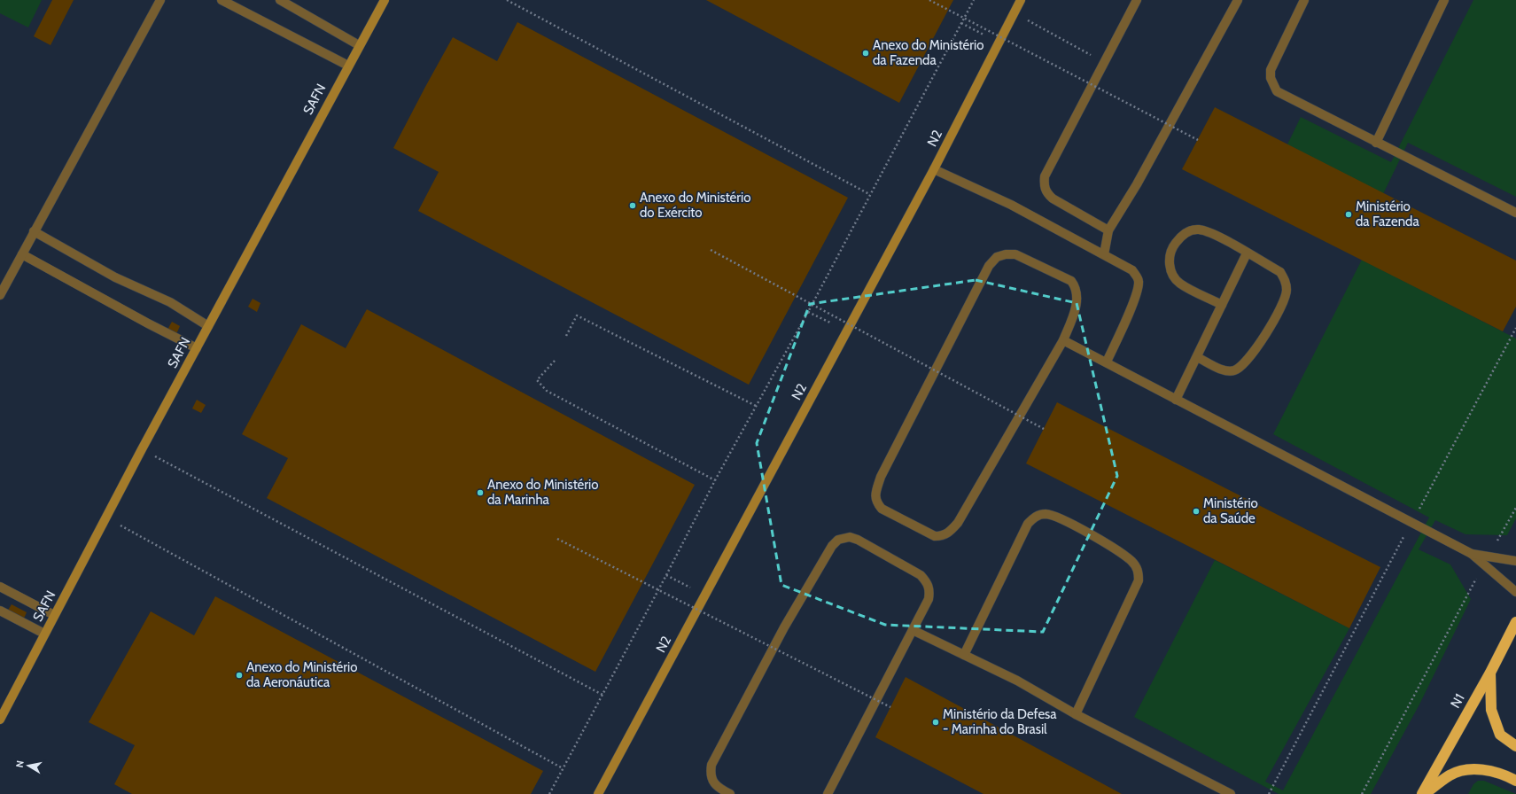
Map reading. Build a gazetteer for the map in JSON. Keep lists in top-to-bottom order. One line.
{"streets":{"highway":["N1"],"main road":["SAFN","N2"]},"places":["Anexo do Ministério da Fazenda","Anexo do Ministério do Exército","Ministério da Fazenda","Anexo do Ministério da Marinha","Ministério da Saúde","Anexo do Ministério da Aeronáutica","Ministério da Defesa - Marinha do Brasil"],"north":"left"}
